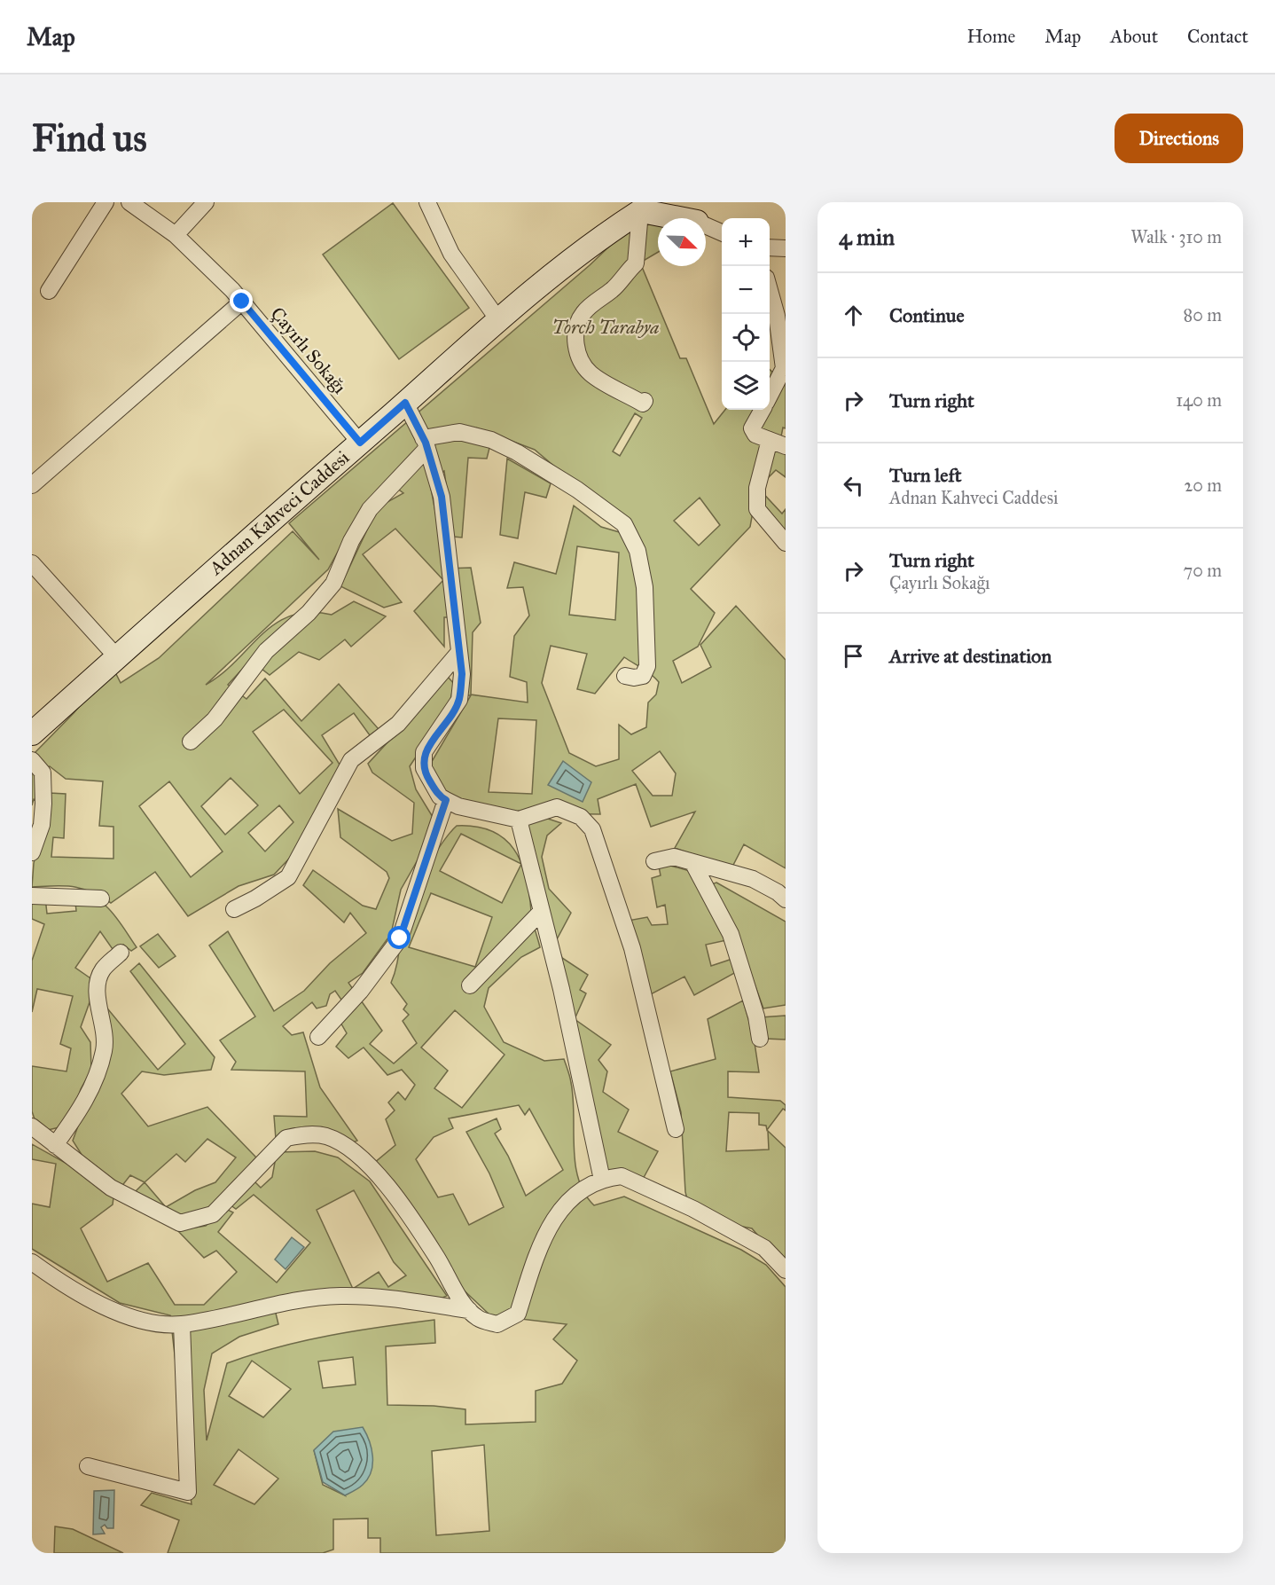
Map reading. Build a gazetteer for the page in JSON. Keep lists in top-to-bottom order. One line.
{"streets":{"main road":["Adnan Kahveci Caddesi"],"street":["Çayırlı Sokağı"]},"crossings":[["Çayırlı Sokağı","Adnan Kahveci Caddesi"]],"parks":["Torch Tarabya"],"north":"bottom right","page":{"header":"Map","nav":["Home","Map","About","Contact"],"buttons":"Directions","title":"Find us","heading":["4 min","Walk · 310 m"],"map_buttons":["+","−"],"list":[["Continue","80 m"],["Turn right","140 m"],["Turn left","Adnan Kahveci Caddesi","20 m"],["Turn right","Çayırlı Sokağı","70 m"],"Arrive at destination"]}}
